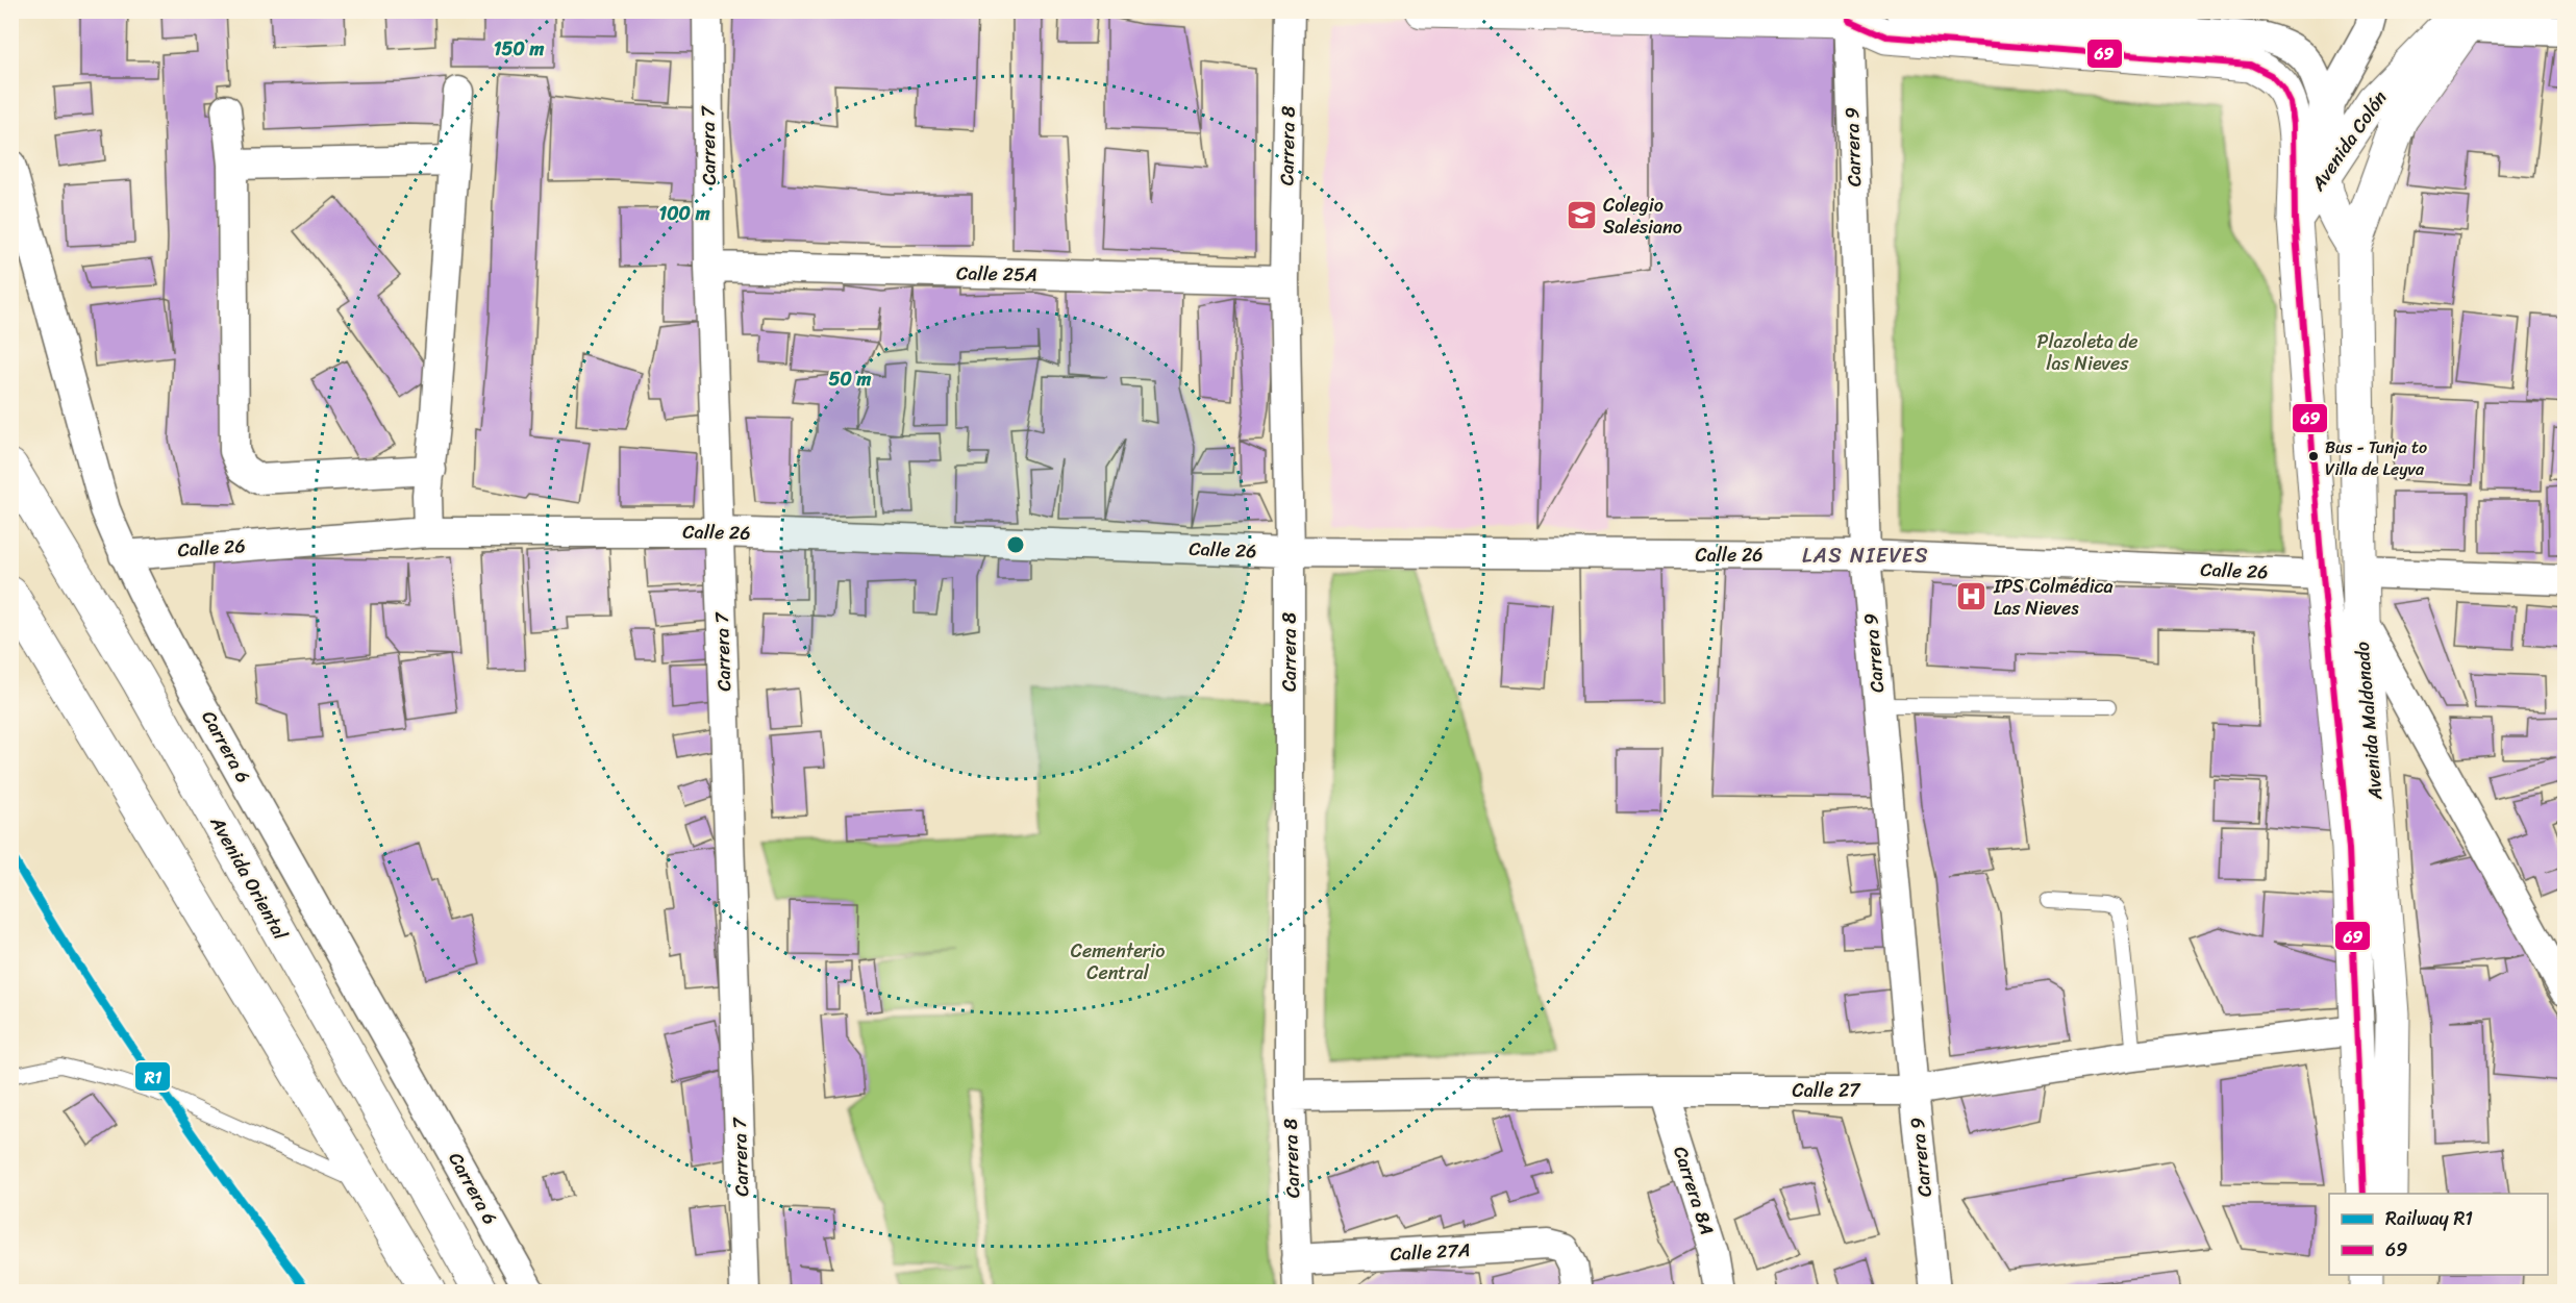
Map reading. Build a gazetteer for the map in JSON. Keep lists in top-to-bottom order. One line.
{"streets":{"main road":["Avenida Colón","Avenida Maldonado","Avenida Oriental"],"street":["Carrera 7","Carrera 8","Carrera 9","Calle 25A","Calle 26","Carrera 6","Calle 27","Carrera 8A","Calle 27A"]},"crossings":[["Avenida Colón","Avenida Maldonado"],["Carrera 7","Calle 25A"],["Carrera 7","Calle 26"],["Carrera 8","Calle 25A"],["Carrera 8","Calle 26"],["Carrera 8","Calle 27"],["Carrera 8","Calle 27A"],["Carrera 9","Calle 26"],["Carrera 9","Calle 27"],["Calle 26","Avenida Maldonado"],["Calle 26","Carrera 6"],["Avenida Maldonado","Calle 27"],["Calle 27","Carrera 8A"]],"districts":["LAS NIEVES"],"parks":["Plazoleta de las Nieves","Cementerio Central"],"places":{"school or university":["Colegio Salesiano"],"other":["Bus - Tunja to Villa de Leyva"],"hospital":["IPS Colmédica Las Nieves"]},"lines":["transit line 69","rail line R1"],"legend":["Railway R1","69"],"rings":["150 m","100 m","50 m"]}
